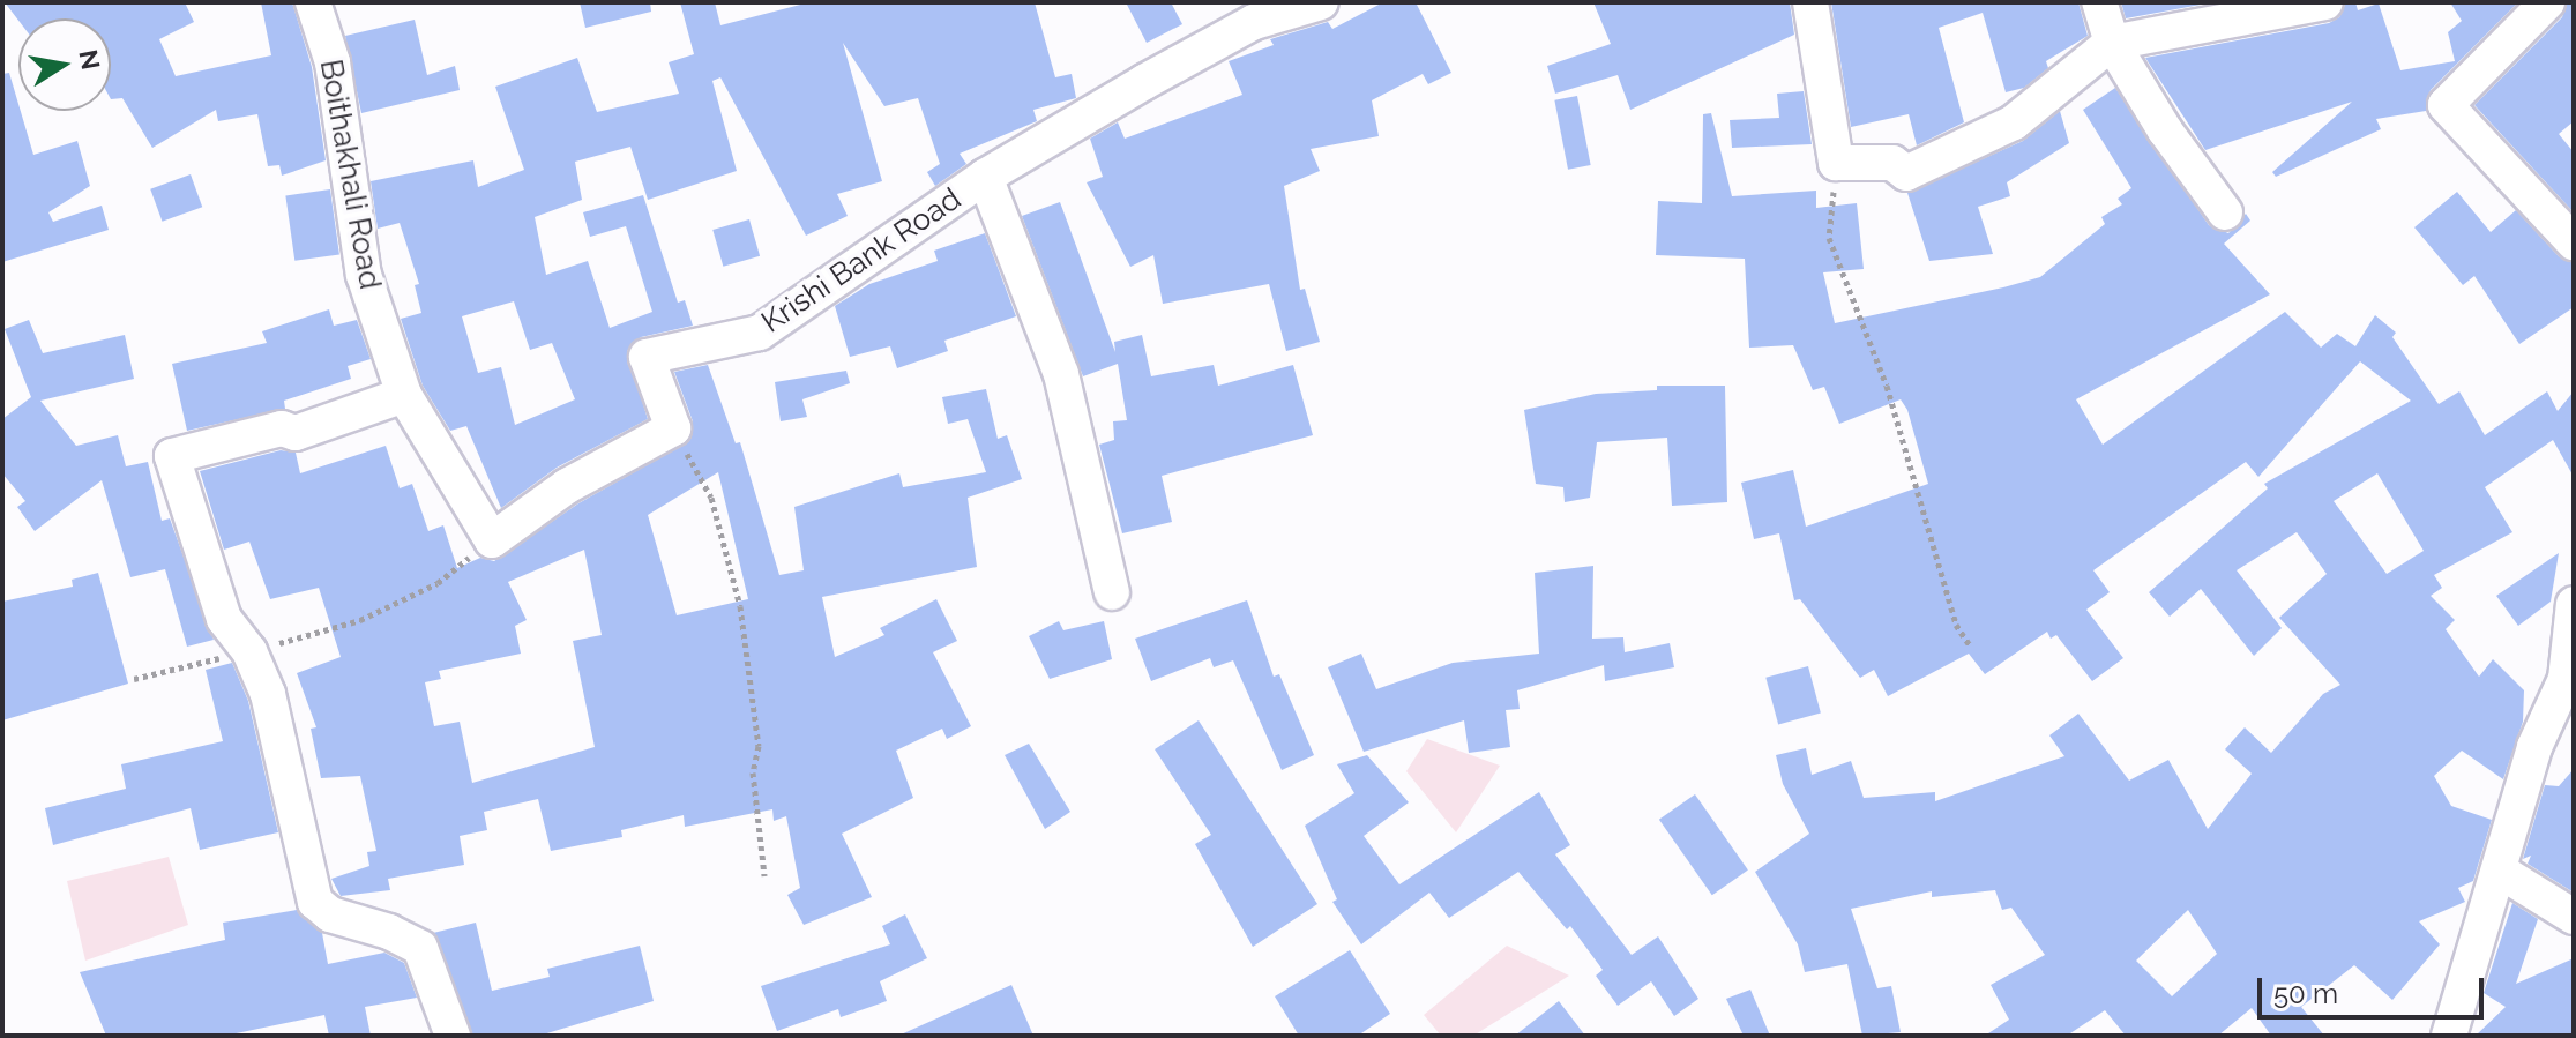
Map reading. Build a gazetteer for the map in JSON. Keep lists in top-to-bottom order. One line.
{"streets":{"street":["Boithakhali Road","Krishi Bank Road"]},"scale_bar":"50 m","north":"right"}
